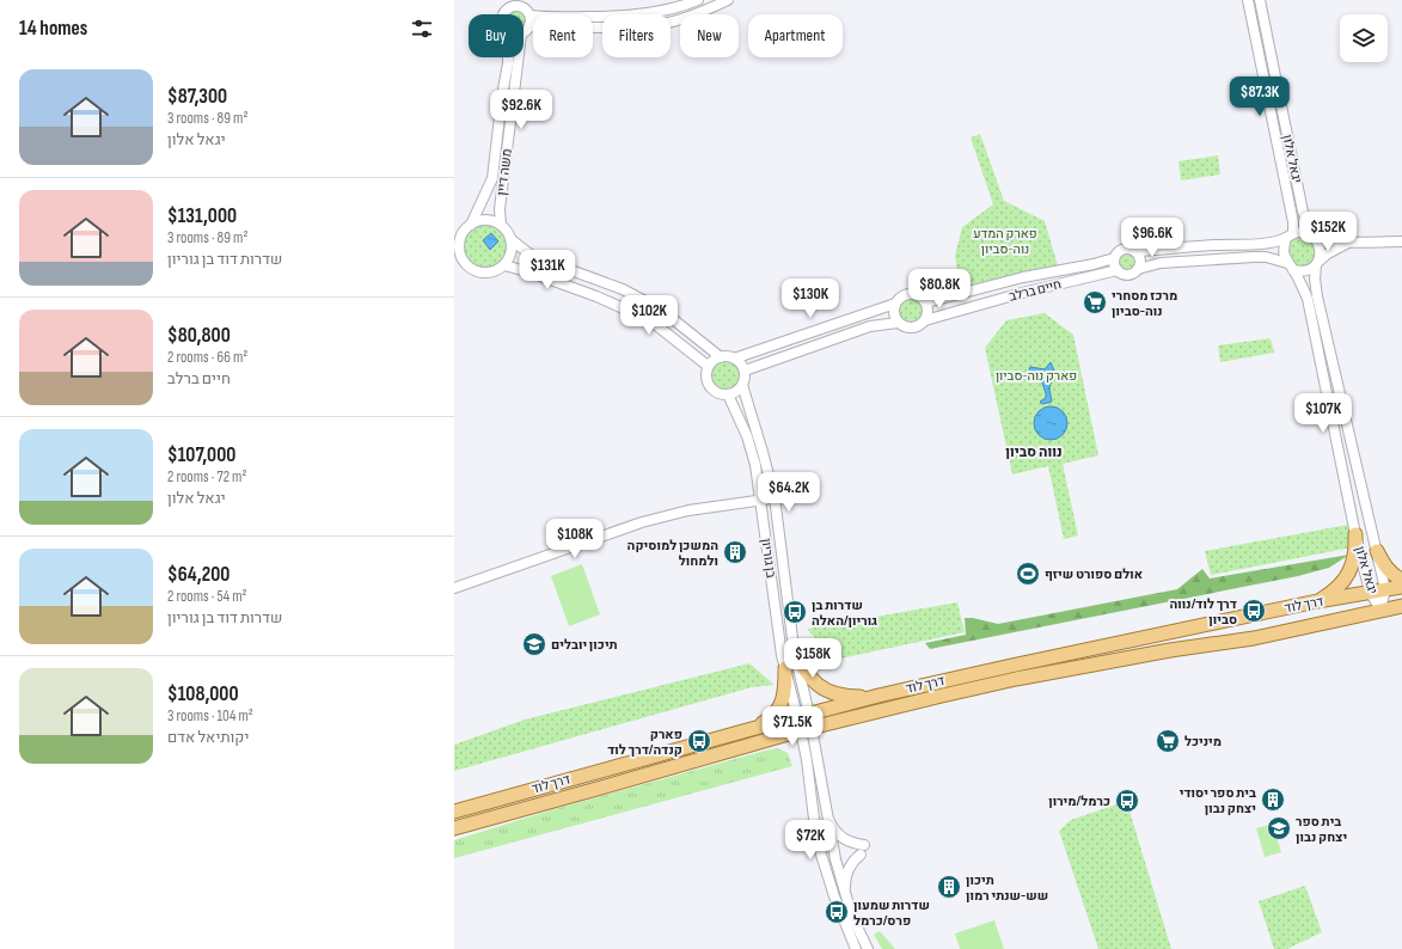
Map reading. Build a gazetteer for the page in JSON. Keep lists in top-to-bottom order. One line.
{"streets":{"main road":["דרך לוד"],"street":["יגאל אלון","משה דיין","חיים ברלב","בן גוריון"]},"crossings":[["יגאל אלון","דרך לוד"],["בן גוריון","דרך לוד"]],"districts":["נווה סביון"],"parks":["פארק המדע נוה-סביון","פארק נוה-סביון"],"places":{"supermarket":["מרכז מסחרי נוה-סביון","מיניכל"],"building":["המשכן למוסיקה ולמחול","בית ספר יסודי יצחק נבון","תיכון שש-שנתי רמון"],"sports":["אולם ספורט שיזף"],"bus stop":["דרך לוד/נווה סביון","שדרות בן גוריון/האלה","פארק קנדה/דרך לוד","כרמל/מירון","שדרות שמעון פרס/כרמל"],"school or university":["תיכון יובלים","בית ספר יצחק נבון"]},"page":{"heading":"14 homes","chip":["Buy","Rent","Filters","New","Apartment"],"list":[{"name":"$87,300","note":"3 rooms · 89 m² · יגאל אלון"},{"name":"$131,000","note":"3 rooms · 89 m² · שדרות דוד בן גוריון"},{"name":"$80,800","note":"2 rooms · 66 m² · חיים ברלב"},{"name":"$107,000","note":"2 rooms · 72 m² · יגאל אלון"},{"name":"$64,200","note":"2 rooms · 54 m² · שדרות דוד בן גוריון"},{"name":"$108,000","note":"3 rooms · 104 m² · יקותיאל אדם"}],"price":["$87.3K","$92.6K","$152K","$96.6K","$131K","$80.8K","$130K","$102K","$107K","$64.2K","$108K","$158K","$71.5K","$72K"]}}
